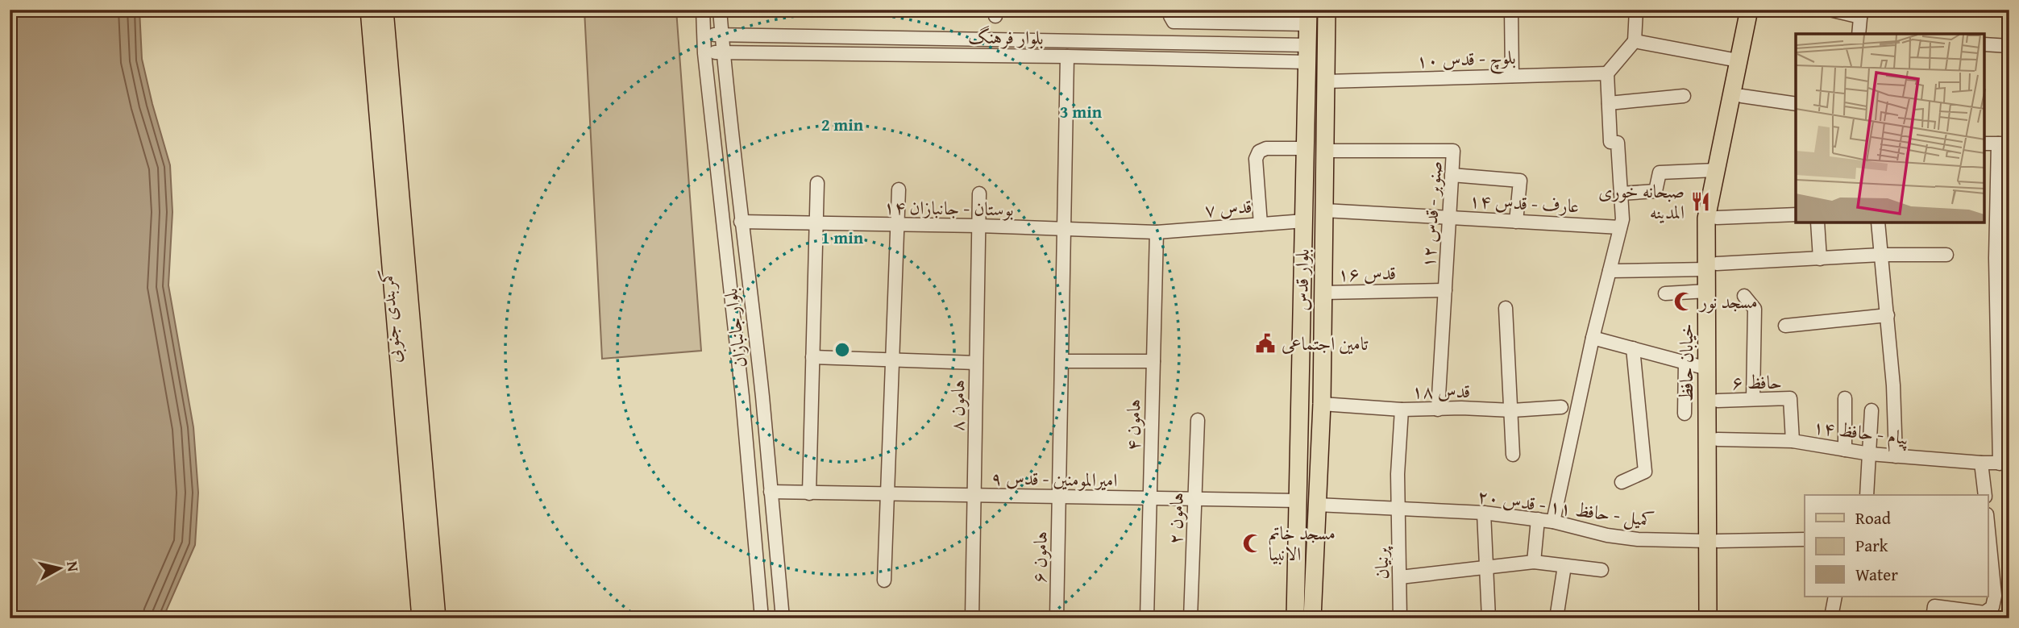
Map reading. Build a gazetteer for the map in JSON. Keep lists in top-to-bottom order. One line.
{"streets":{"main road":["بلوار قدس","کمربندی جنوبی","خیابان حافظ"],"street":["بلوار فرهنگ","بلوچ - قدس ۱۰","عارف - قدس ۱۴","بوستان - جانبازان ۱۴","قدس ۷","صنوبر - قدس ۱۲","قدس ۱۶","بلوار جانبازان","حافظ ۶","قدس ۱۸","هامون ۸","هامون ۴","پیام - حافظ ۱۴","امیرالمومنین - قدس ۹","کمیل - حافظ ۱۱ - قدس ۲۰","هامون ۲","هامون ۶","پرنیان"]},"crossings":[["بلوار فرهنگ","بلوار قدس"],["بلوار فرهنگ","بلوار جانبازان"],["بلوار فرهنگ","هامون ۶"],["بلوچ - قدس ۱۰","بلوار قدس"],["عارف - قدس ۱۴","صنوبر - قدس ۱۲"],["عارف - قدس ۱۴","بلوار قدس"],["بوستان - جانبازان ۱۴","قدس ۷"],["بوستان - جانبازان ۱۴","بلوار جانبازان"],["بوستان - جانبازان ۱۴","هامون ۸"],["بوستان - جانبازان ۱۴","هامون ۴"],["بوستان - جانبازان ۱۴","هامون ۶"],["قدس ۷","بلوار قدس"],["قدس ۷","هامون ۴"],["صنوبر - قدس ۱۲","قدس ۱۶"],["صنوبر - قدس ۱۲","بلوار قدس"],["صنوبر - قدس ۱۲","قدس ۱۸"],["قدس ۱۶","بلوار قدس"],["بلوار قدس","قدس ۱۸"],["بلوار قدس","امیرالمومنین - قدس ۹"],["بلوار قدس","کمیل - حافظ ۱۱ - قدس ۲۰"],["بلوار جانبازان","امیرالمومنین - قدس ۹"],["خیابان حافظ","حافظ ۶"],["خیابان حافظ","پیام - حافظ ۱۴"],["خیابان حافظ","کمیل - حافظ ۱۱ - قدس ۲۰"],["حافظ ۶","پیام - حافظ ۱۴"],["قدس ۱۸","پرنیان"],["هامون ۸","امیرالمومنین - قدس ۹"],["هامون ۴","امیرالمومنین - قدس ۹"],["امیرالمومنین - قدس ۹","هامون ۲"],["امیرالمومنین - قدس ۹","هامون ۶"],["کمیل - حافظ ۱۱ - قدس ۲۰","پرنیان"]],"places":{"restaurant":["صبحانه خوری المدینه"],"mosque":["مسجد نور","مسجد خاتم الانبیا"],"public building":["تامین اجتماعی"]},"legend":["Road","Park","Water"],"north":"right","rings":["3 min","2 min","1 min"]}
